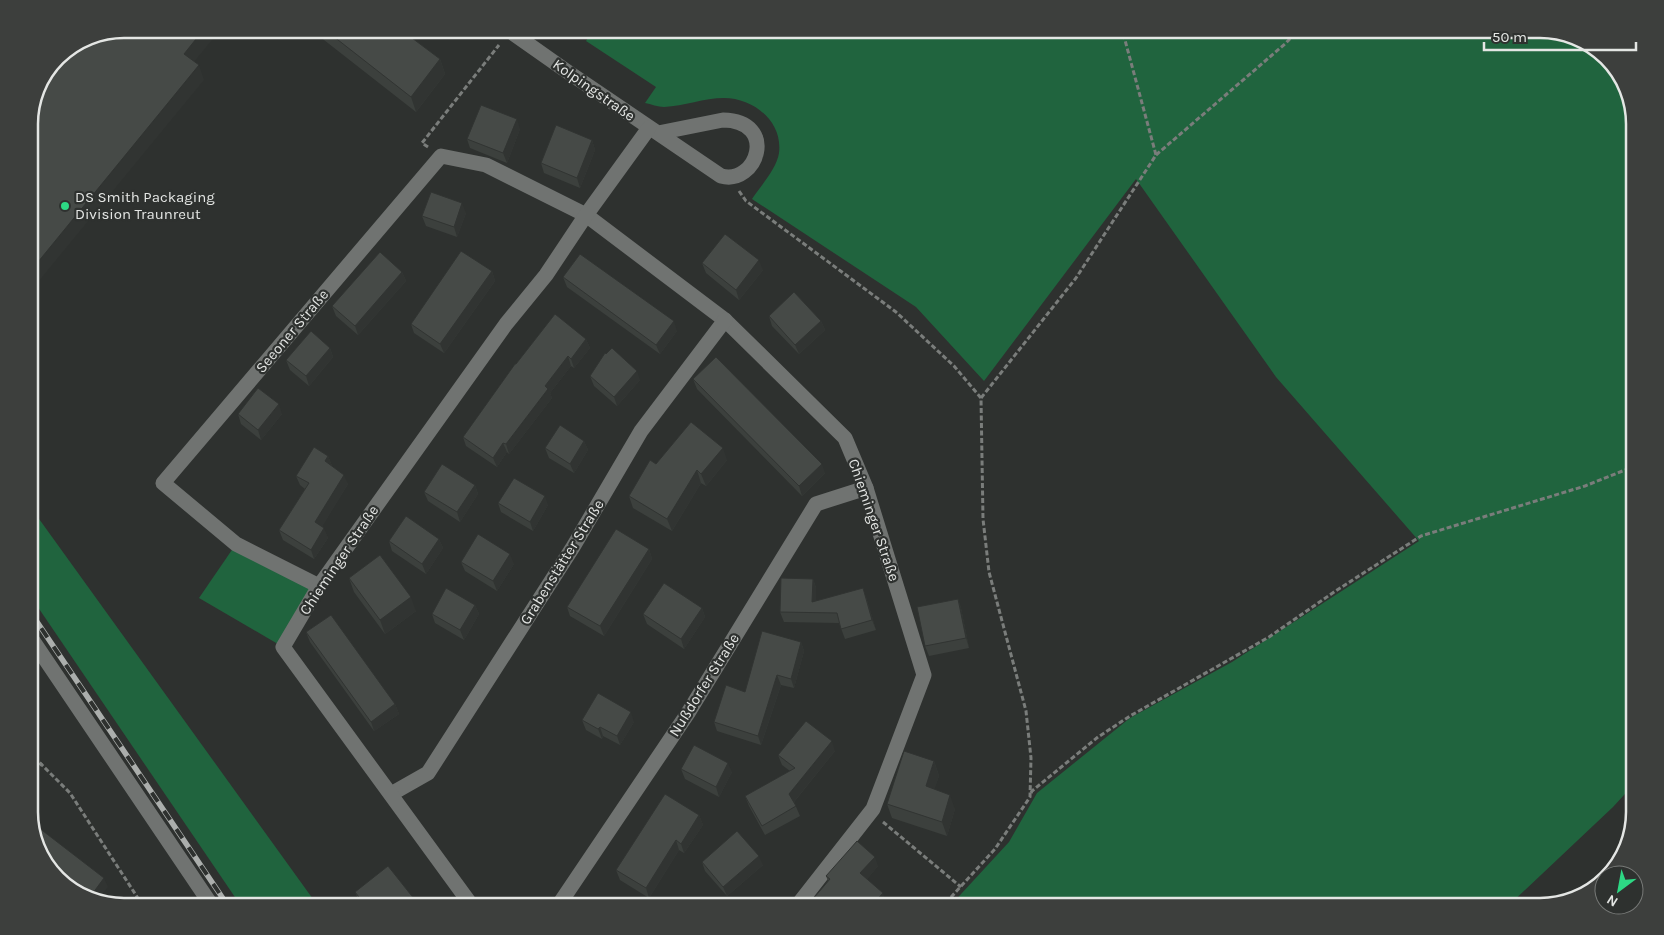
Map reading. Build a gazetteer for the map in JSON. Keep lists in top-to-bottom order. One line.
{"streets":{"street":["Kolpingstraße","Seeoner Straße","Chieminger Straße","Grabenstätter Straße","Nußdorfer Straße"]},"crossings":[["Kolpingstraße","Chieminger Straße"],["Seeoner Straße","Chieminger Straße"],["Chieminger Straße","Grabenstätter Straße"],["Chieminger Straße","Nußdorfer Straße"]],"places":["DS Smith Packaging Division Traunreut"],"scale_bar":"50 m","north":"bottom left"}
